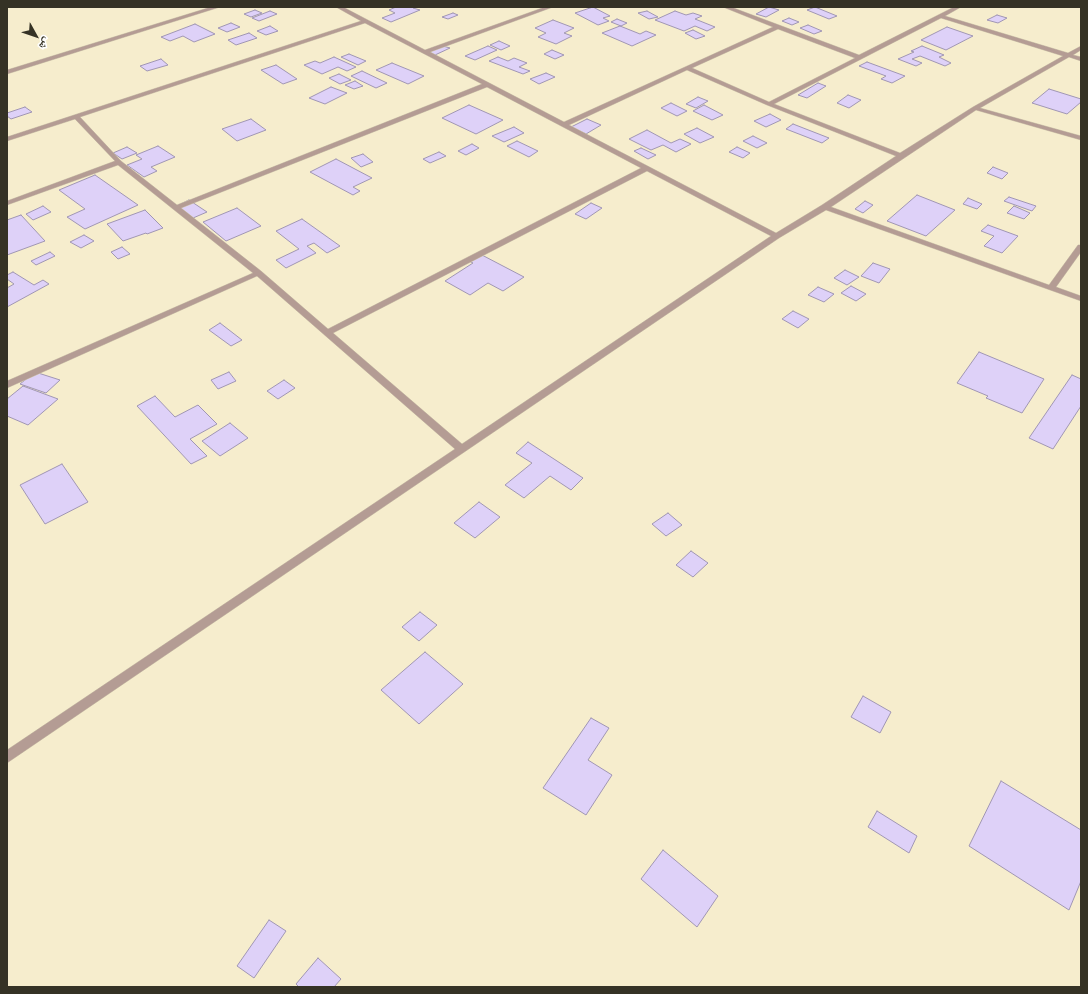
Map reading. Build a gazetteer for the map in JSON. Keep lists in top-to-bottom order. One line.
{"north":"bottom right"}
